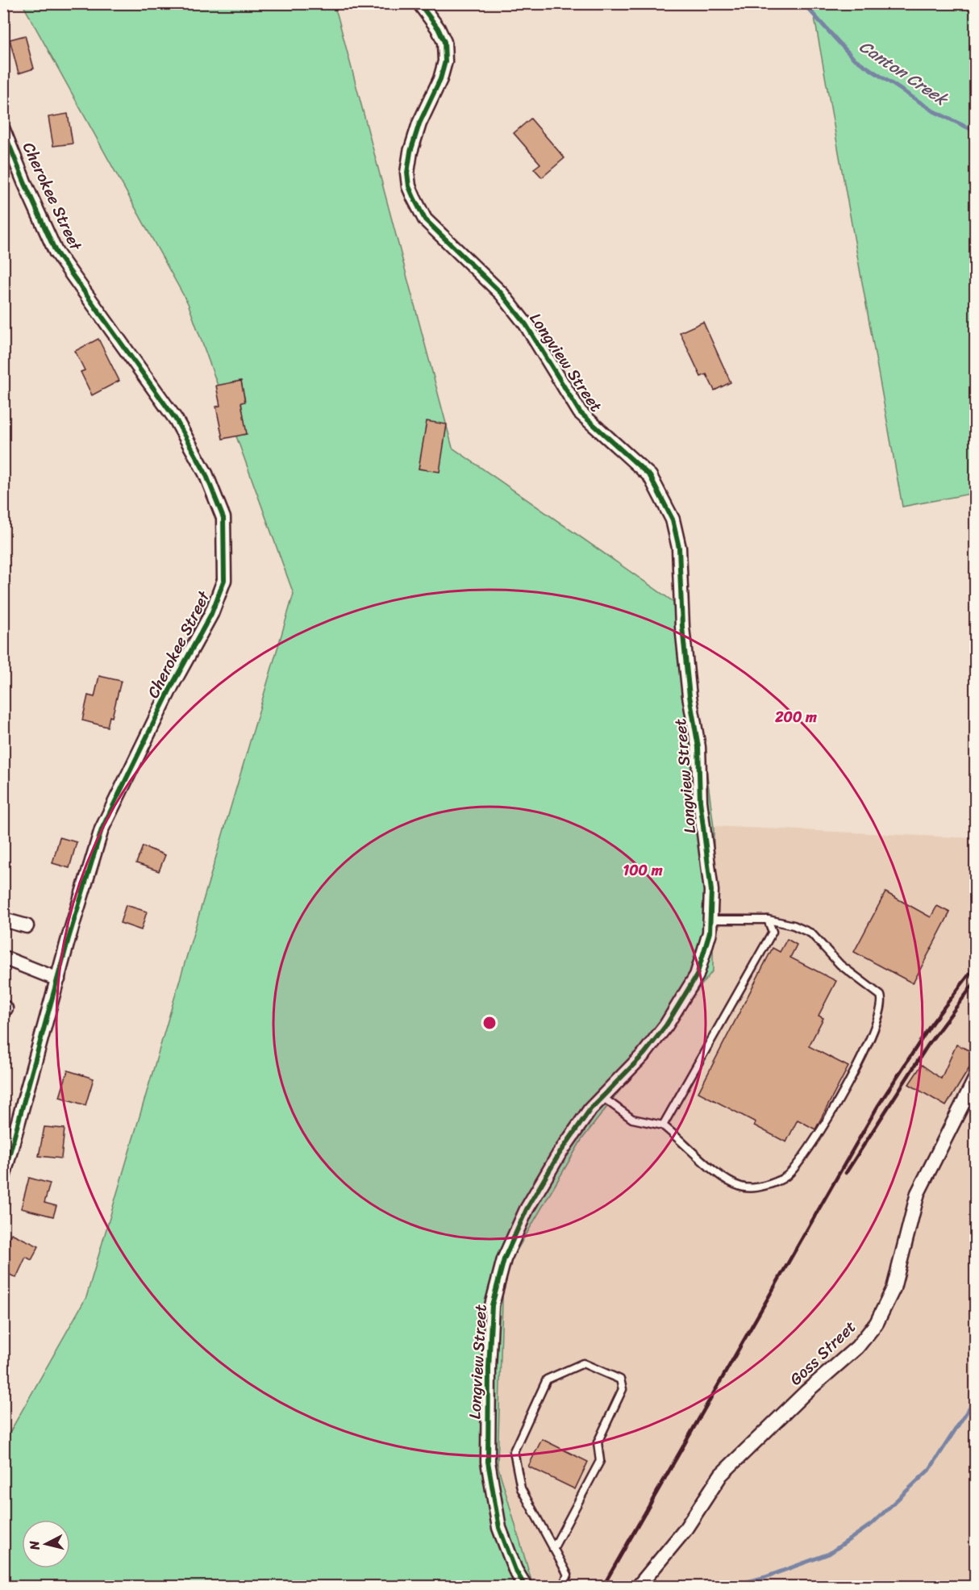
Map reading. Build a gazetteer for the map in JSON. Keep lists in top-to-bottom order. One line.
{"streets":{"street":["Cherokee Street","Longview Street","Goss Street"]},"water":["Canton Creek"],"north":"left","rings":["200 m","100 m"]}
